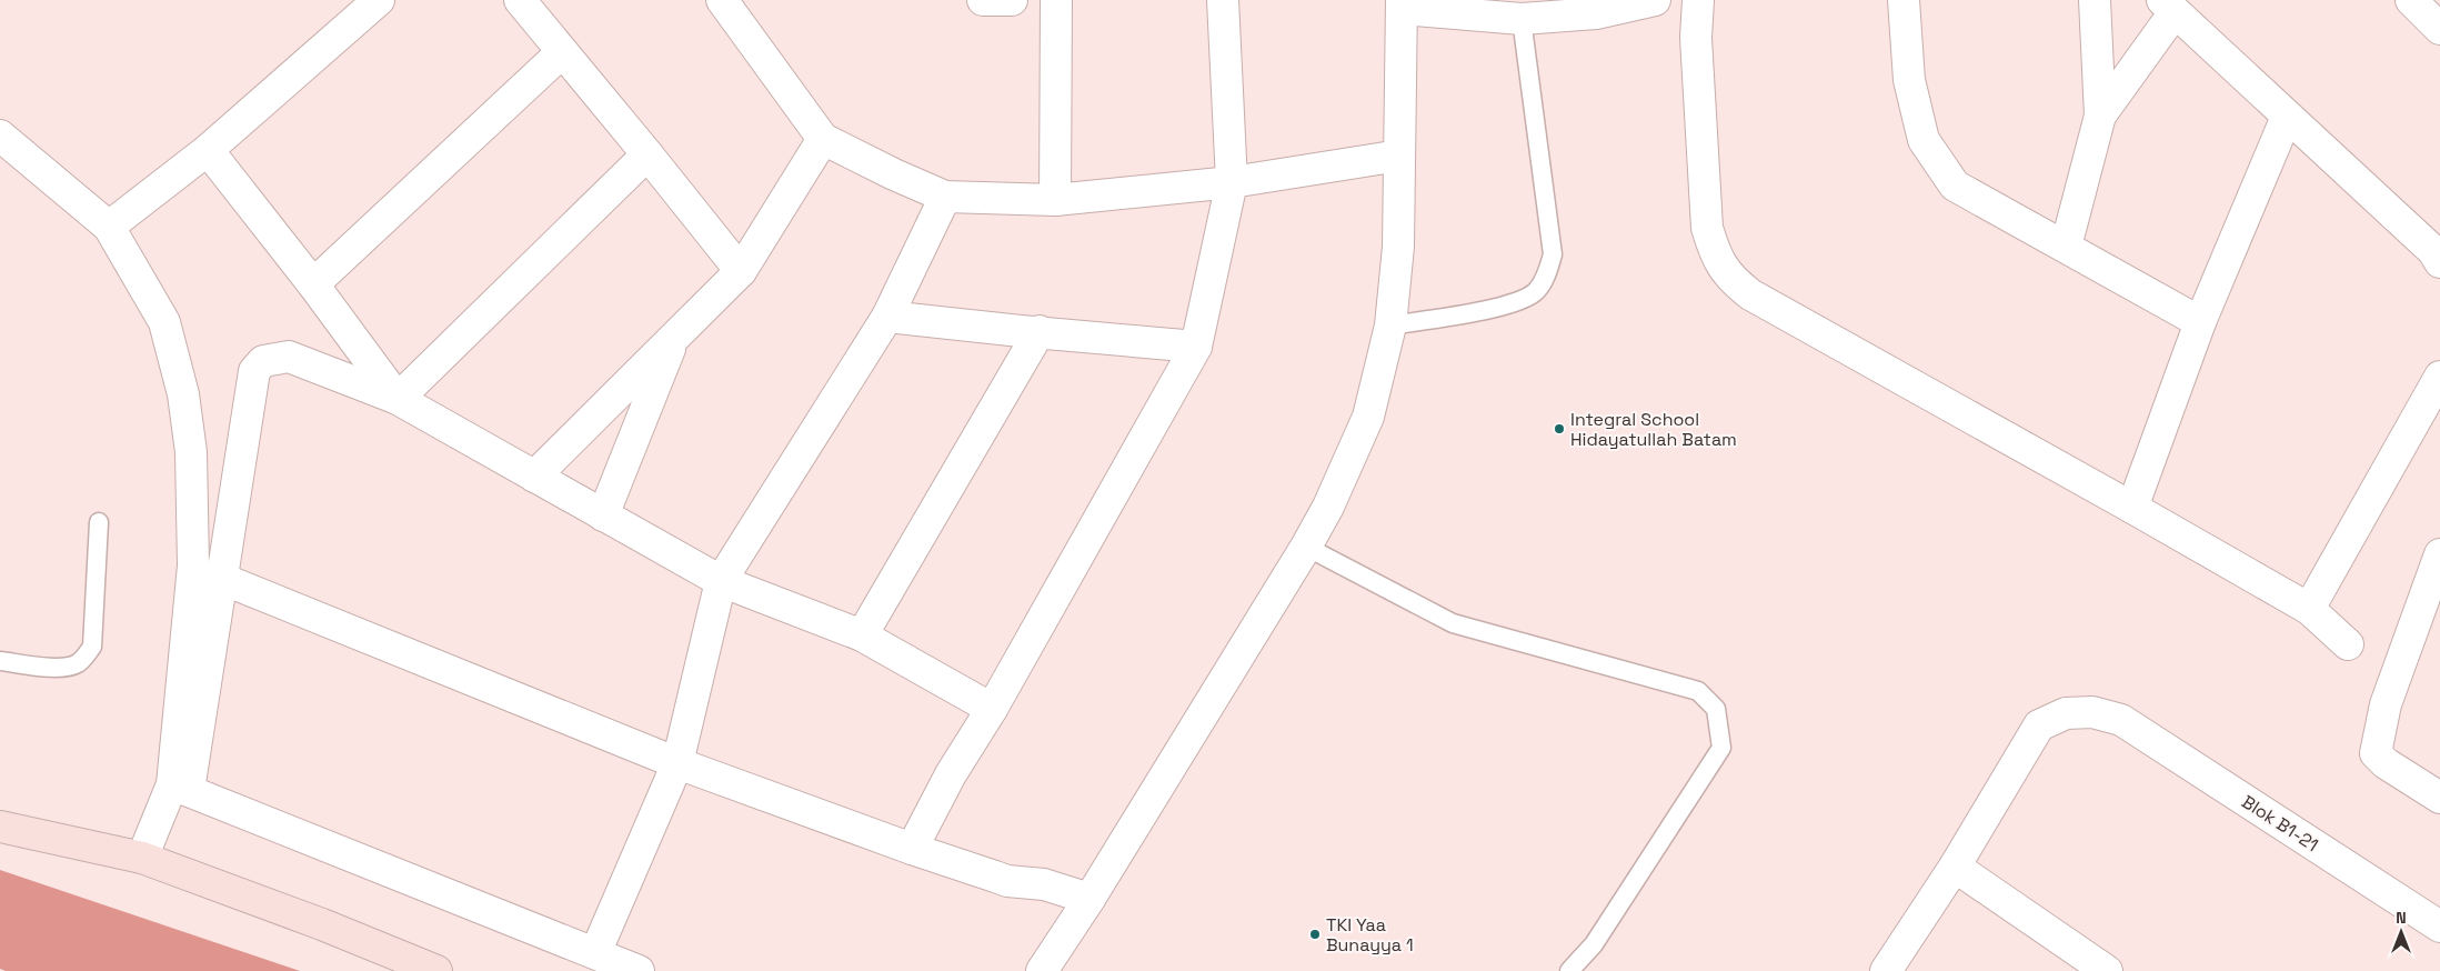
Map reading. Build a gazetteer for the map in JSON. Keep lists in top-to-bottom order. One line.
{"streets":{"street":["Blok B1-21"]},"places":["Integral School Hidayatullah Batam","TKI Yaa Bunayya 1"],"north":"top"}
